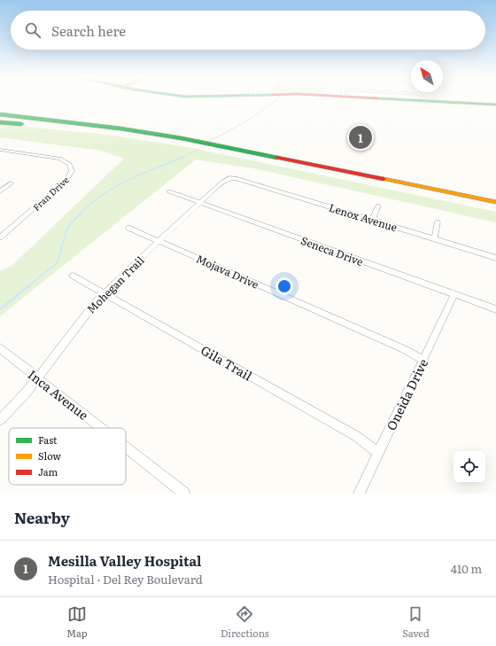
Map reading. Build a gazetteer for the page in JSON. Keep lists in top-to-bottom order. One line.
{"streets":{"street":["Fran Drive","Lenox Avenue","Seneca Drive","Mojava Drive","Mohegan Trail","Gila Trail","Inca Avenue","Oneida Drive"]},"crossings":[["Lenox Avenue","Mohegan Trail"],["Seneca Drive","Mohegan Trail"],["Seneca Drive","Oneida Drive"],["Mojava Drive","Mohegan Trail"],["Mojava Drive","Oneida Drive"],["Mohegan Trail","Gila Trail"],["Mohegan Trail","Inca Avenue"],["Gila Trail","Oneida Drive"]],"legend":["Fast","Slow","Jam"],"north":"top left","page":{"search":"Search here","pins":"1","heading":"Nearby","list":[{"mark":"1","name":"Mesilla Valley Hospital","note":"Hospital · Del Rey Boulevard","value":"410 m"}],"nav":["Map","Directions","Saved"]}}
